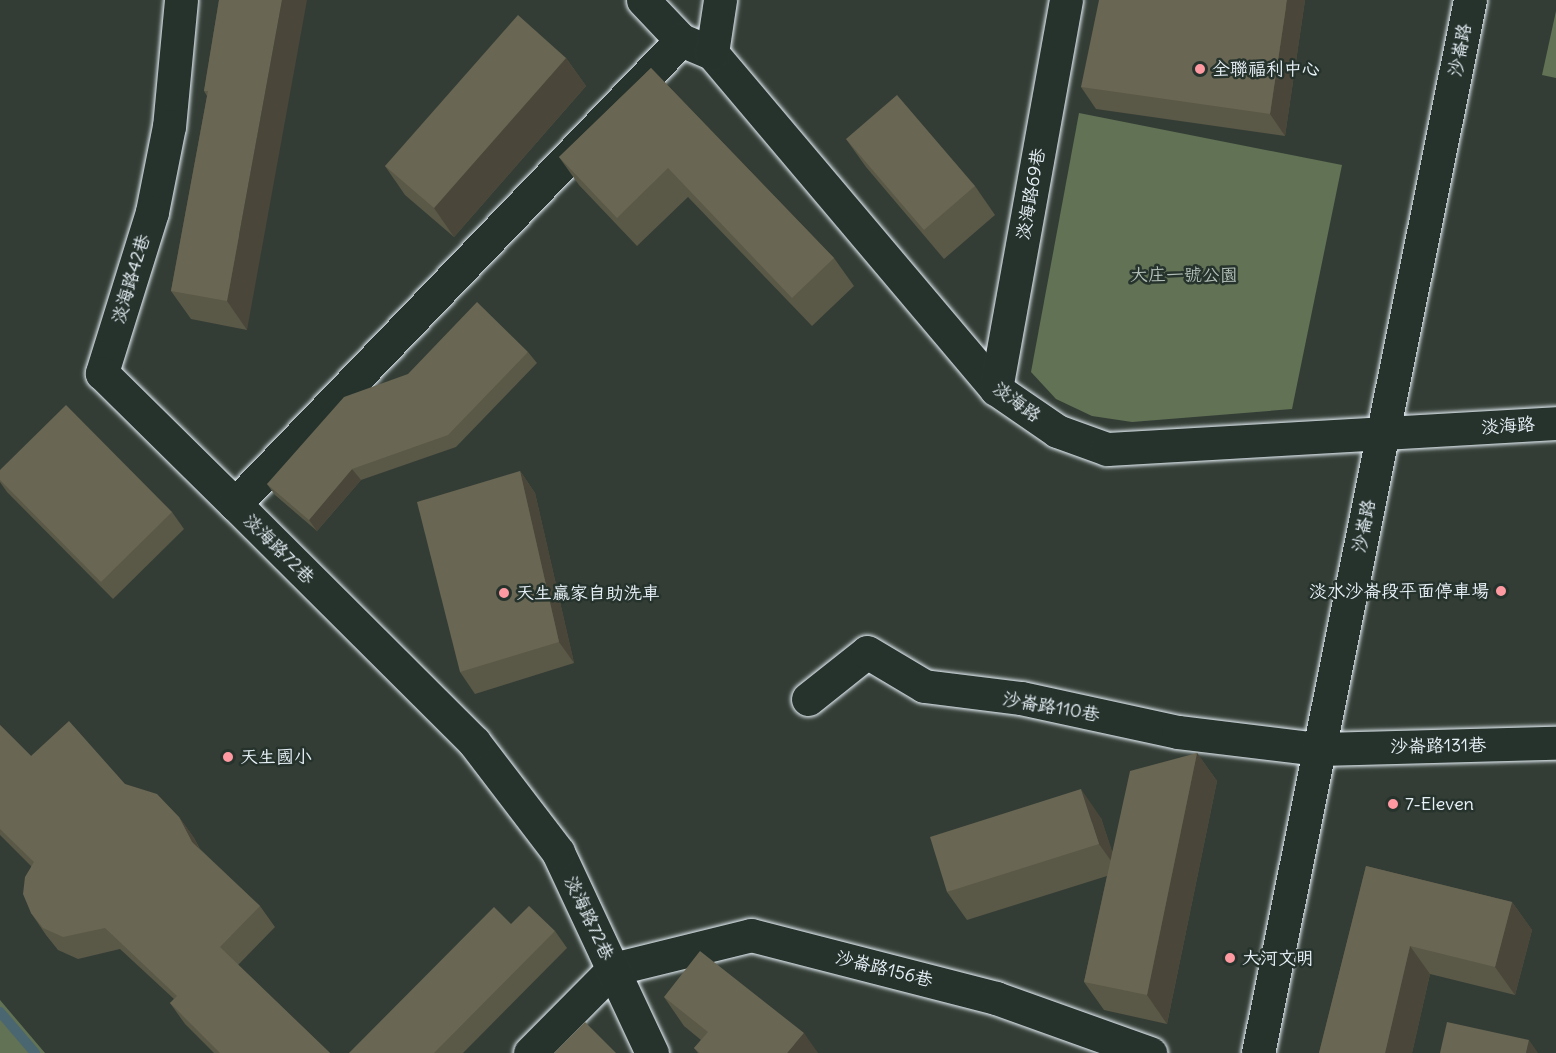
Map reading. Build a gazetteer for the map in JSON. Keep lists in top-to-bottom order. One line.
{"streets":{"street":["沙崙路","淡海路69巷","淡海路42巷","淡海路","淡海路72巷","沙崙路110巷","沙崙路131巷","沙崙路156巷"]},"crossings":[["沙崙路","淡海路"],["沙崙路","沙崙路110巷"],["沙崙路","沙崙路131巷"],["淡海路69巷","淡海路"],["淡海路42巷","淡海路72巷"],["淡海路","淡海路72巷"],["淡海路72巷","沙崙路156巷"],["沙崙路110巷","沙崙路131巷"]],"parks":["大庄一號公園"],"places":["全聯福利中心","淡水沙崙段平面停車場","天生贏家自助洗車","天生國小","7-Eleven","大河文明"]}
